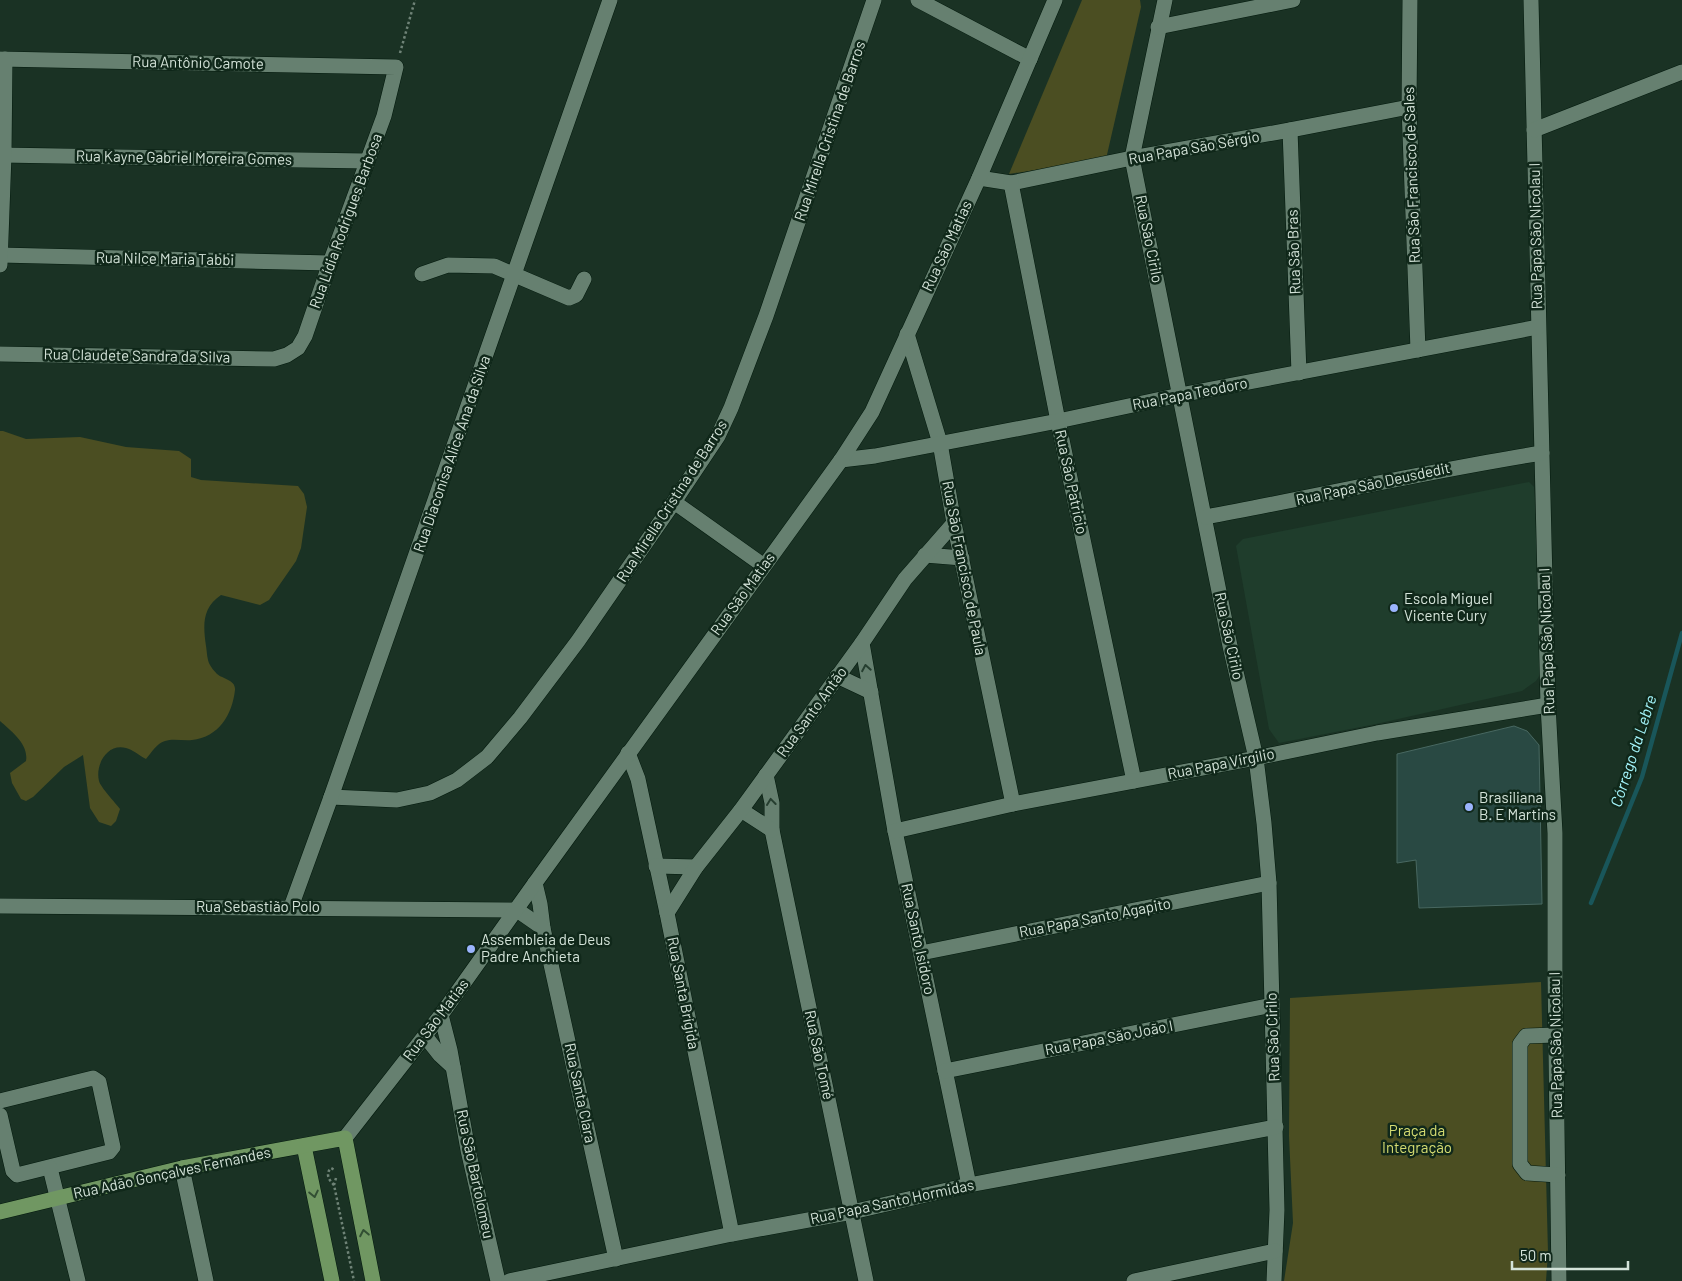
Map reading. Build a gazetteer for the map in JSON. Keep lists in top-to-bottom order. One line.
{"streets":{"main road":["Rua Adão Gonçalves Fernandes"],"street":["Rua Antônio Camote","Rua Mirella Cristina de Barros","Rua Papa São Sérgio","Rua Kayne Gabriel Moreira Gomes","Rua São Francisco de Sales","Rua Lídia Rodrigues Barbosa","Rua Papa São Nicolau I","Rua São Cirilo","Rua São Matias","Rua São Bras","Rua Nilce Maria Tabbi","Rua Claudete Sandra da Silva","Rua Papa Teodoro","Rua Diaconisa Alice Ana da Silva","Rua São Patricio","Rua Papa São Deusdedit","Rua São Francisco de Paula","Rua Santo Antão","Rua Papa Virgilio","Rua Sebastião Polo","Rua Papa Santo Agapito","Rua Santo Isidoro","Rua Santa Brígida","Rua Papa São João I","Rua São Tomé","Rua Santa Clara","Rua São Bartolomeu","Rua Papa Santo Hormidas"]},"crossings":[["Rua Antônio Camote","Rua Lídia Rodrigues Barbosa"],["Rua Mirella Cristina de Barros","Rua Diaconisa Alice Ana da Silva"],["Rua Papa São Sérgio","Rua São Francisco de Sales"],["Rua Papa São Sérgio","Rua São Cirilo"],["Rua Papa São Sérgio","Rua São Matias"],["Rua Papa São Sérgio","Rua São Bras"],["Rua Papa São Sérgio","Rua São Patricio"],["Rua Kayne Gabriel Moreira Gomes","Rua Lídia Rodrigues Barbosa"],["Rua São Francisco de Sales","Rua Papa Teodoro"],["Rua Lídia Rodrigues Barbosa","Rua Nilce Maria Tabbi"],["Rua Lídia Rodrigues Barbosa","Rua Claudete Sandra da Silva"],["Rua Papa São Nicolau I","Rua Papa Teodoro"],["Rua Papa São Nicolau I","Rua Papa São Deusdedit"],["Rua Papa São Nicolau I","Rua Papa Virgilio"],["Rua São Cirilo","Rua Papa Teodoro"],["Rua São Cirilo","Rua Papa São Deusdedit"],["Rua São Cirilo","Rua Papa Virgilio"],["Rua São Cirilo","Rua Papa Santo Agapito"],["Rua São Cirilo","Rua Papa São João I"],["Rua São Cirilo","Rua Papa Santo Hormidas"],["Rua São Matias","Rua Papa Teodoro"],["Rua São Matias","Rua São Francisco de Paula"],["Rua São Matias","Rua Sebastião Polo"],["Rua São Matias","Rua Santa Brígida"],["Rua São Matias","Rua Santa Clara"],["Rua São Matias","Rua Adão Gonçalves Fernandes"],["Rua São Matias","Rua São Bartolomeu"],["Rua São Bras","Rua Papa Teodoro"],["Rua Papa Teodoro","Rua São Patricio"],["Rua Papa Teodoro","Rua São Francisco de Paula"],["Rua Diaconisa Alice Ana da Silva","Rua Sebastião Polo"],["Rua São Patricio","Rua Papa Virgilio"],["Rua São Francisco de Paula","Rua Santo Antão"],["Rua São Francisco de Paula","Rua Papa Virgilio"],["Rua Santo Antão","Rua Santo Isidoro"],["Rua Santo Antão","Rua Santa Brígida"],["Rua Santo Antão","Rua São Tomé"],["Rua Papa Virgilio","Rua Santo Isidoro"],["Rua Papa Santo Agapito","Rua Santo Isidoro"],["Rua Santo Isidoro","Rua Papa São João I"],["Rua Santo Isidoro","Rua Papa Santo Hormidas"],["Rua Santa Brígida","Rua Papa Santo Hormidas"],["Rua São Tomé","Rua Papa Santo Hormidas"],["Rua Santa Clara","Rua Papa Santo Hormidas"]],"water":["Córrego da Lebre"],"parks":["Praça da Integração"],"places":["Escola Miguel Vicente Cury","Brasiliana B. E Martins","Assembleia de Deus Padre Anchieta"],"scale_bar":"50 m"}
